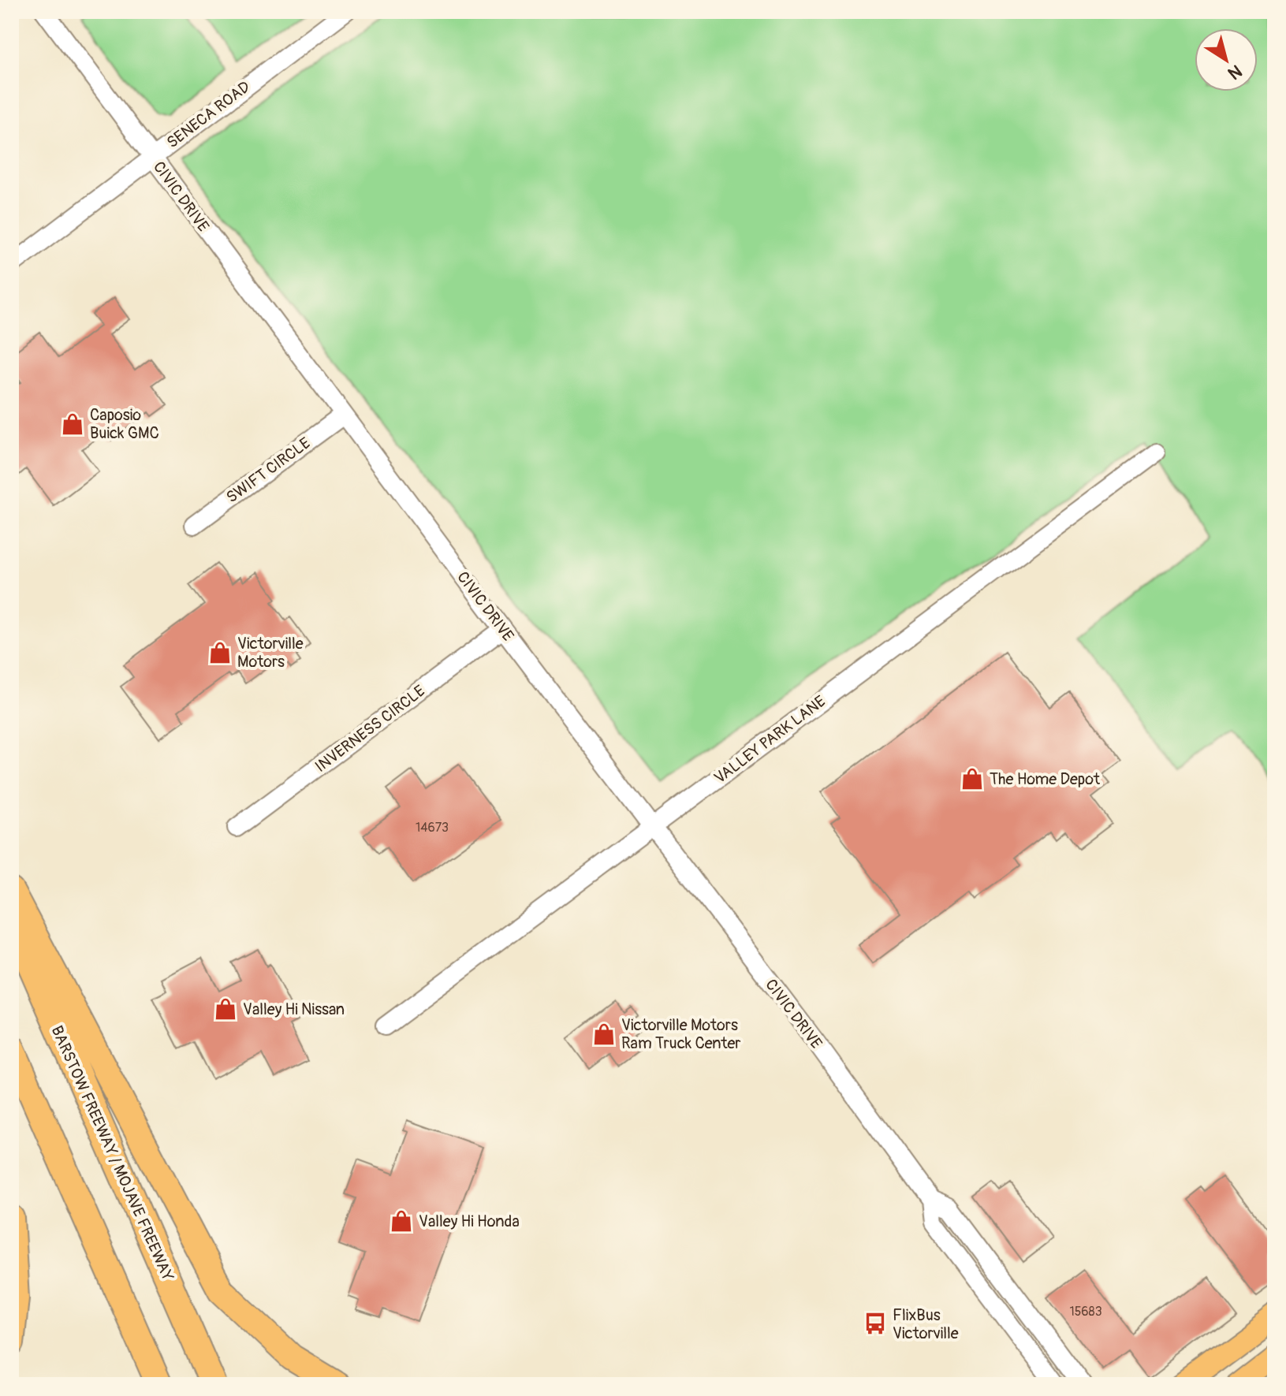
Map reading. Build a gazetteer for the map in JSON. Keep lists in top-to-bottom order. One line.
{"streets":{"highway":["BARSTOW FREEWAY / MOJAVE FREEWAY"],"street":["SENECA ROAD","CIVIC DRIVE","SWIFT CIRCLE","INVERNESS CIRCLE","VALLEY PARK LANE"]},"crossings":[["SENECA ROAD","CIVIC DRIVE"],["CIVIC DRIVE","SWIFT CIRCLE"],["CIVIC DRIVE","INVERNESS CIRCLE"],["CIVIC DRIVE","VALLEY PARK LANE"]],"places":{"shop":["Caposio Buick GMC","Victorville Motors","The Home Depot","Valley Hi Nissan","Victorville Motors Ram Truck Center","Valley Hi Honda"],"bus stop":["FlixBus Victorville"]},"house_numbers":["14673","15683"],"north":"bottom right"}
